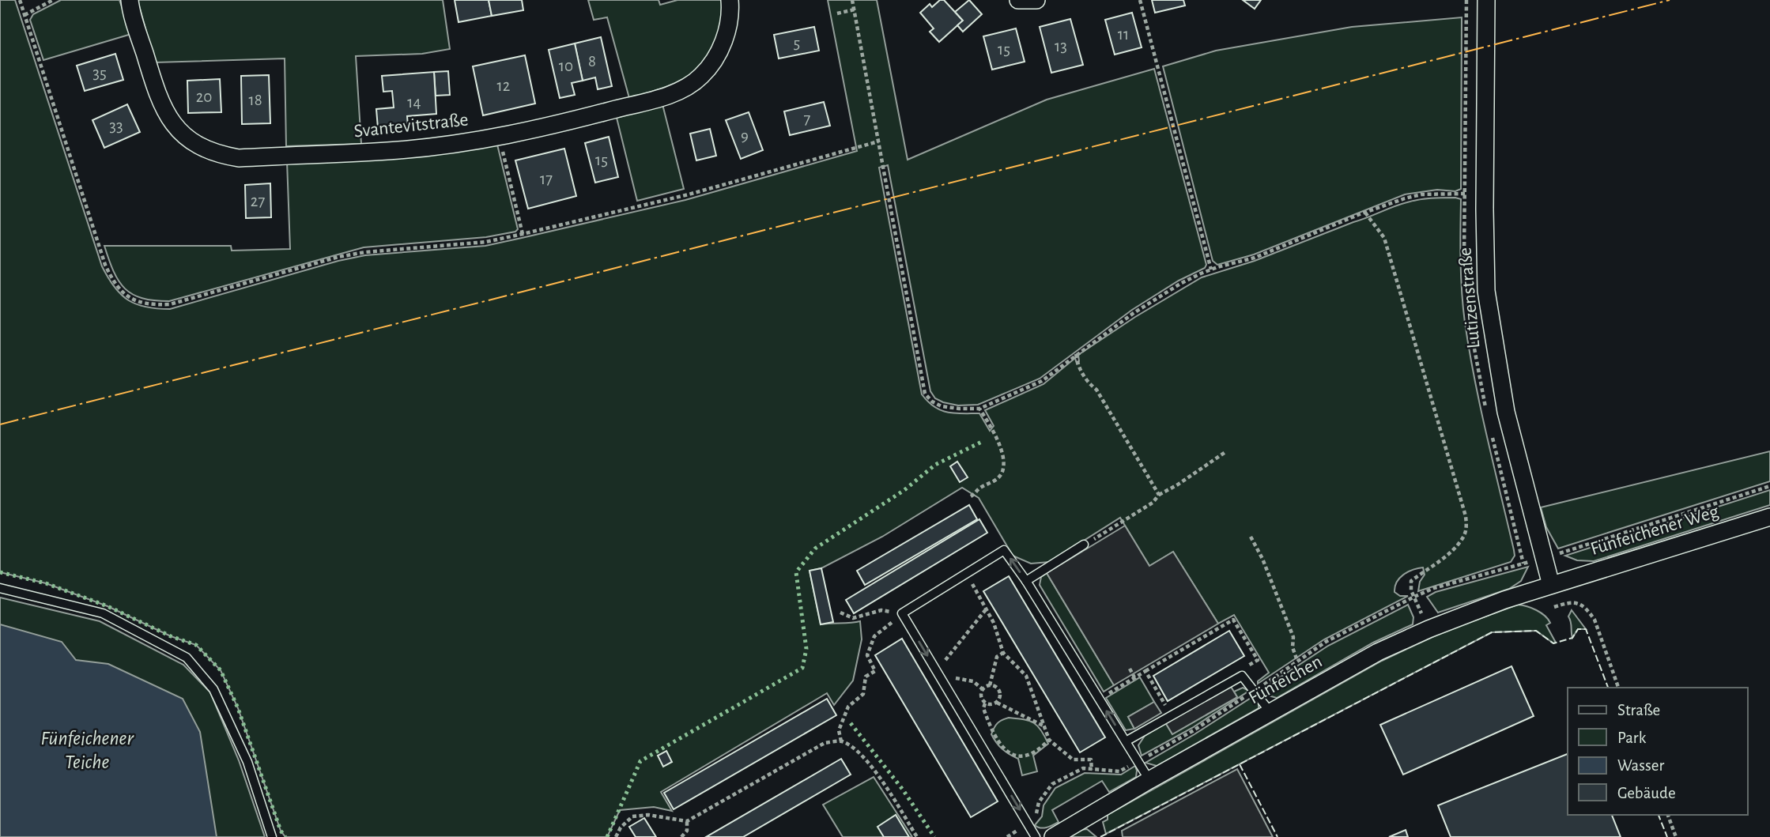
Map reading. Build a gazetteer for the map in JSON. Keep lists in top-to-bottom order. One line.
{"streets":{"street":["Svantevitstraße","Lutizenstraße","Fünfeichener Weg","Fünfeichen"]},"crossings":[["Lutizenstraße","Fünfeichener Weg"],["Lutizenstraße","Fünfeichen"],["Fünfeichener Weg","Fünfeichen"]],"water":["Fünfeichener Teiche"],"house_numbers":["11","5","13","15","8","10","35","12","20","18","14","7","33","9","15","17","27"],"legend":["Straße","Park","Wasser","Gebäude"]}
